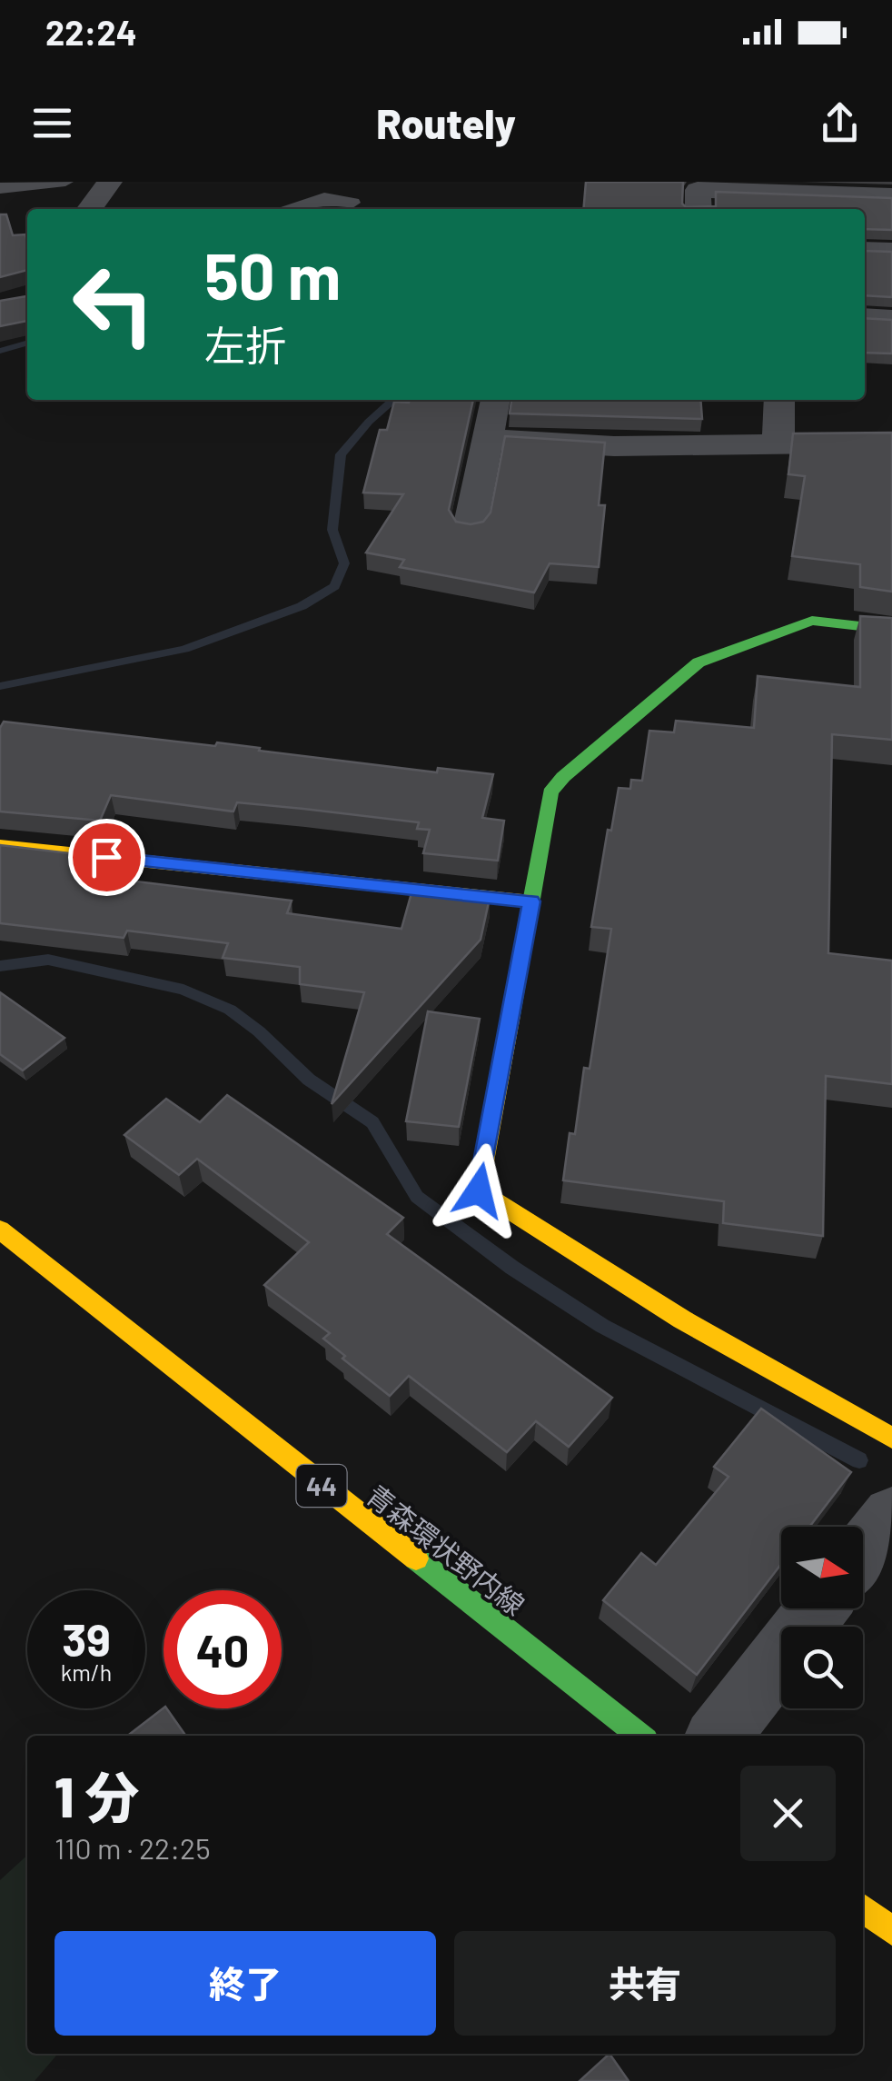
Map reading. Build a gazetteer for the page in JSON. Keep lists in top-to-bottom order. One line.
{"streets":{"street":["44","青森環状野内線"]},"north":"right","page":{"status":"22:24","header":"Routely","turn":["50 m","左折"],"speed":"39 km/h","limit":"40","heading":["1 分","110 m · 22:25"],"buttons":["終了","共有"]}}
